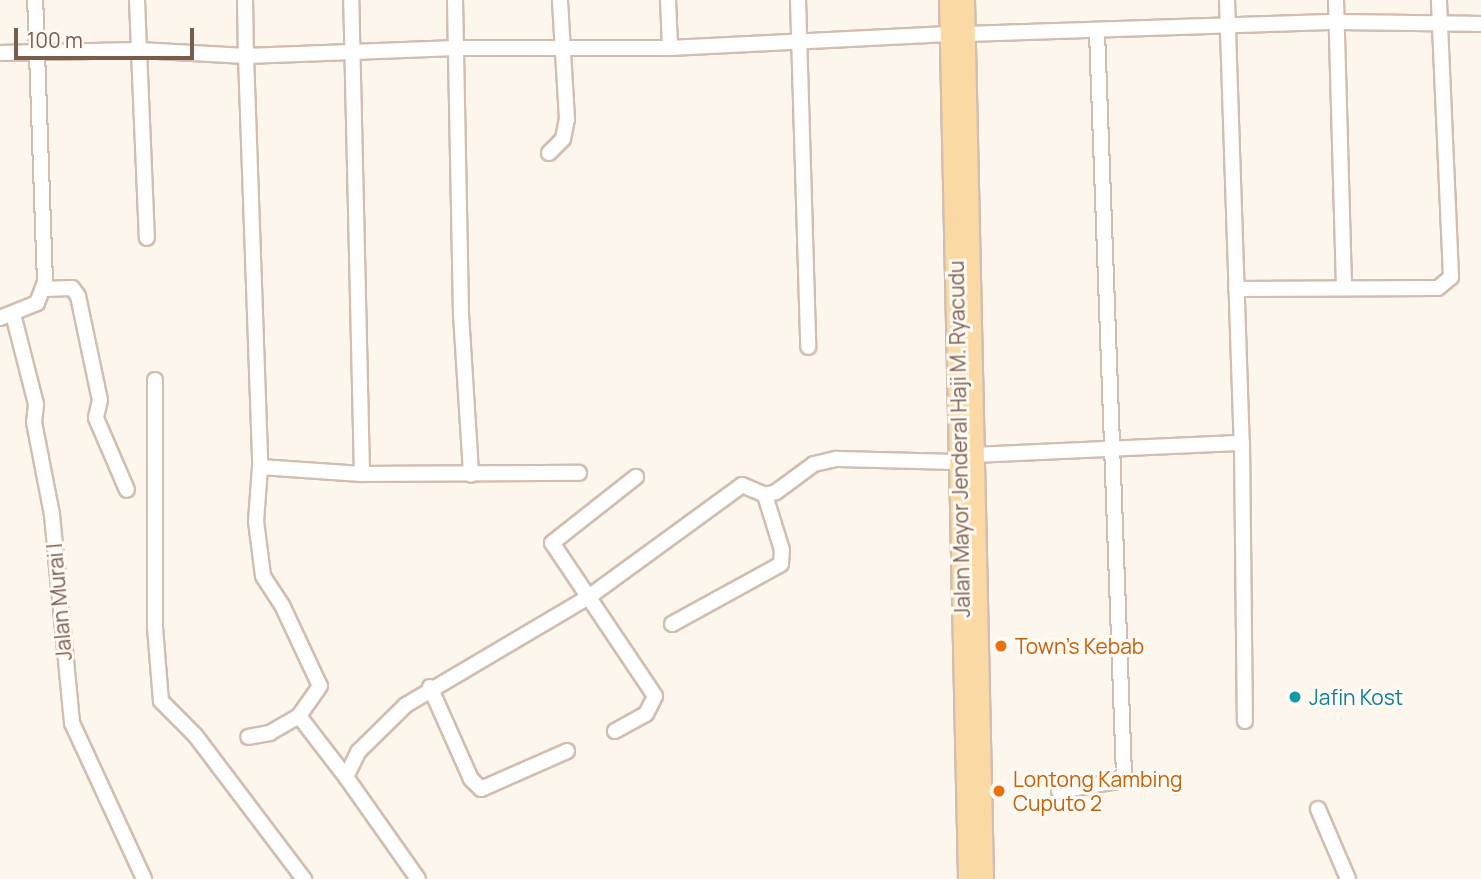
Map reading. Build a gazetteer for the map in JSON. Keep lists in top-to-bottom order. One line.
{"streets":{"main road":["Jalan Mayor Jenderal Haji M. Ryacudu"],"street":["Jalan Murai I"]},"places":["Town's Kebab","Jafin Kost","Lontong Kambing Cuputo 2"],"scale_bar":"100 m"}
